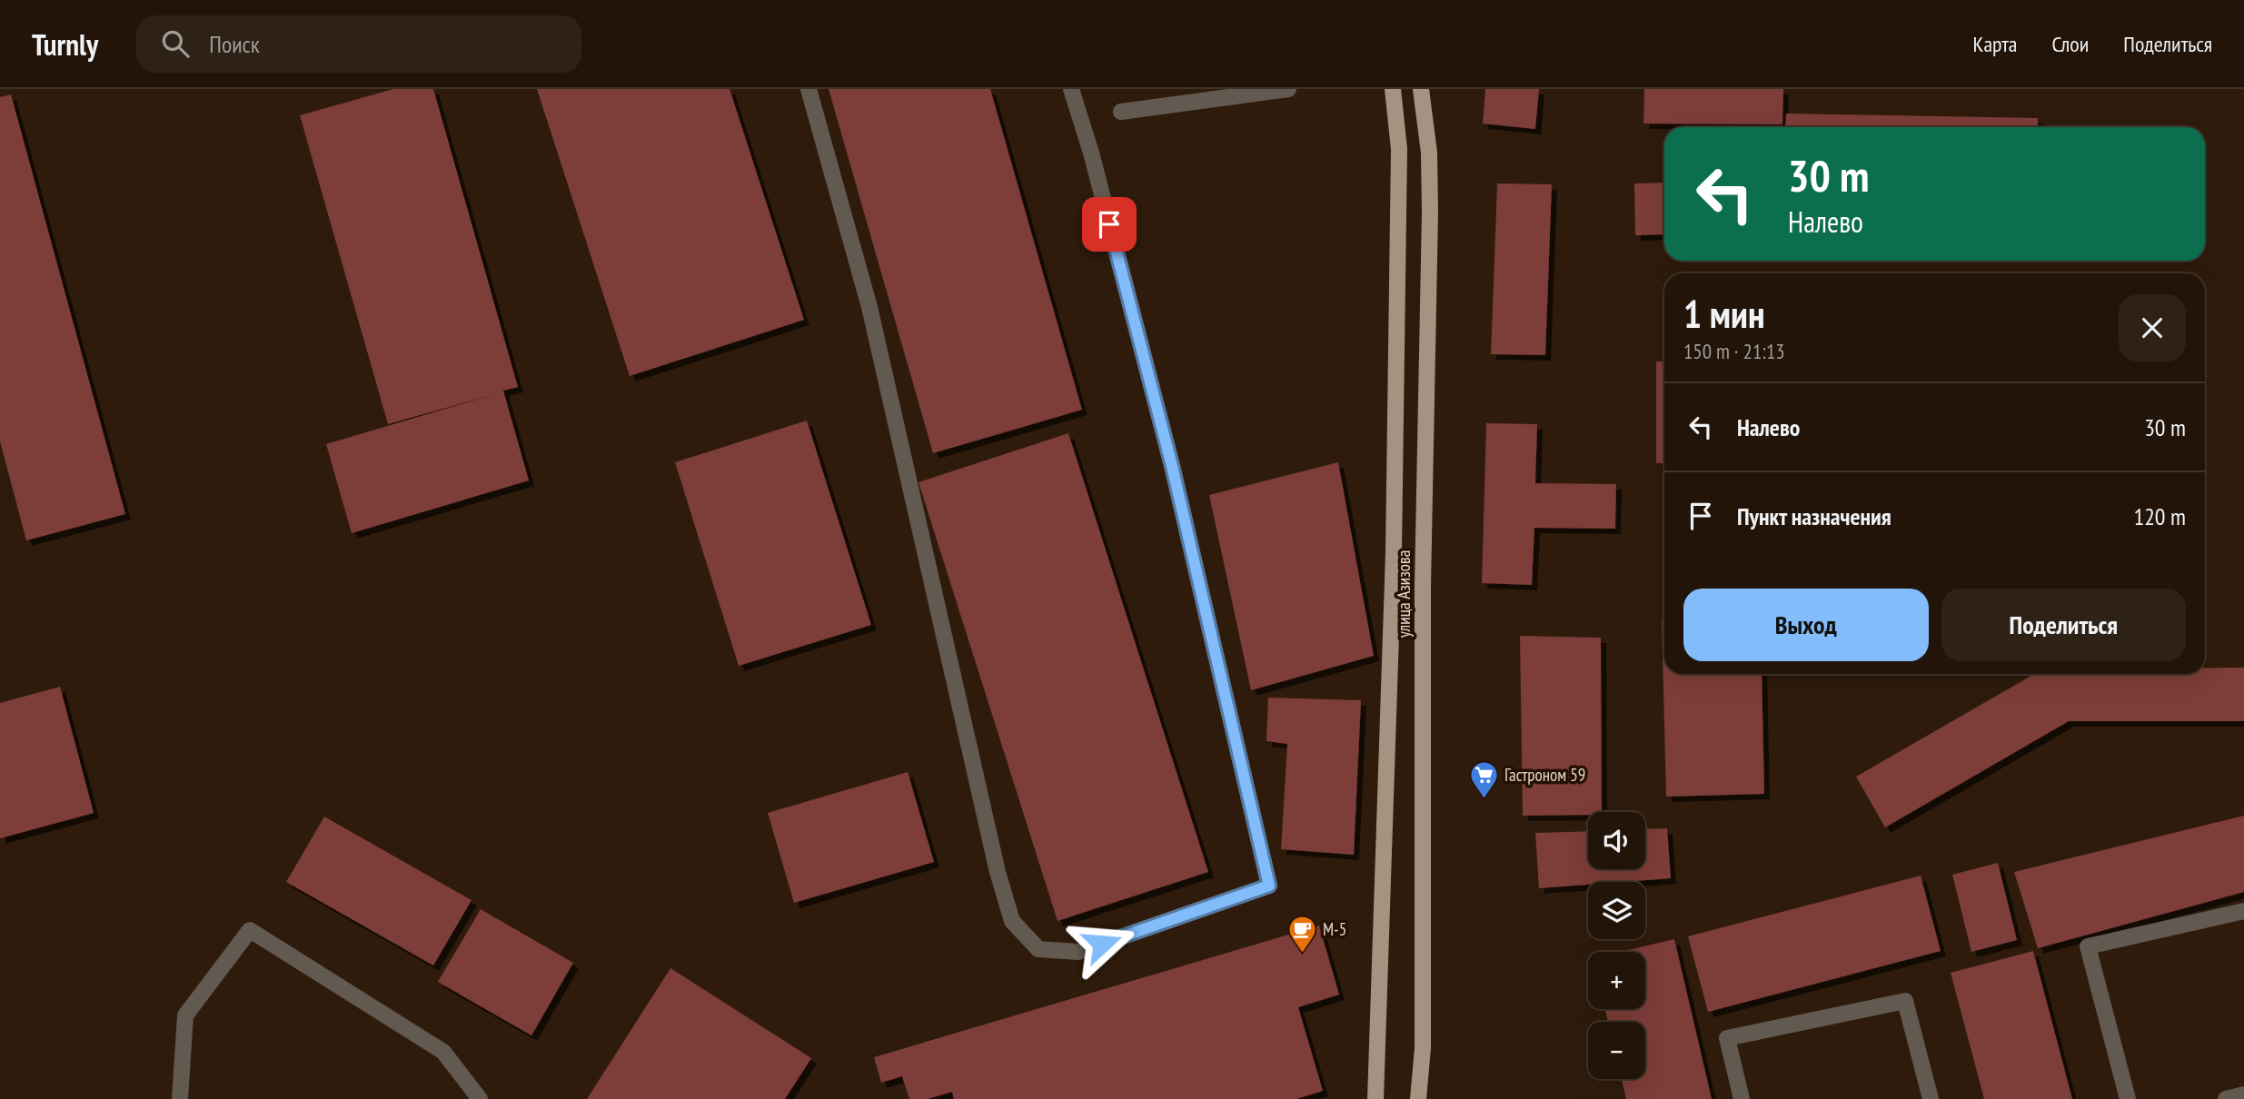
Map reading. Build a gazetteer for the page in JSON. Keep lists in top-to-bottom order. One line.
{"streets":{"main road":["улица Азизова"]},"places":{"supermarket":["Гастроном 59"],"cafe":["М-5"]},"page":{"header":"Turnly","search":"Поиск","nav":["Карта","Слои","Поделиться"],"turn":["30 m","Налево"],"heading":["1 мин","150 m · 21:13"],"list":[{"name":"Налево","value":"30 m"},{"name":"Пункт назначения","value":"120 m"}],"buttons":["Выход","Поделиться"],"map_buttons":["+","−"]}}
